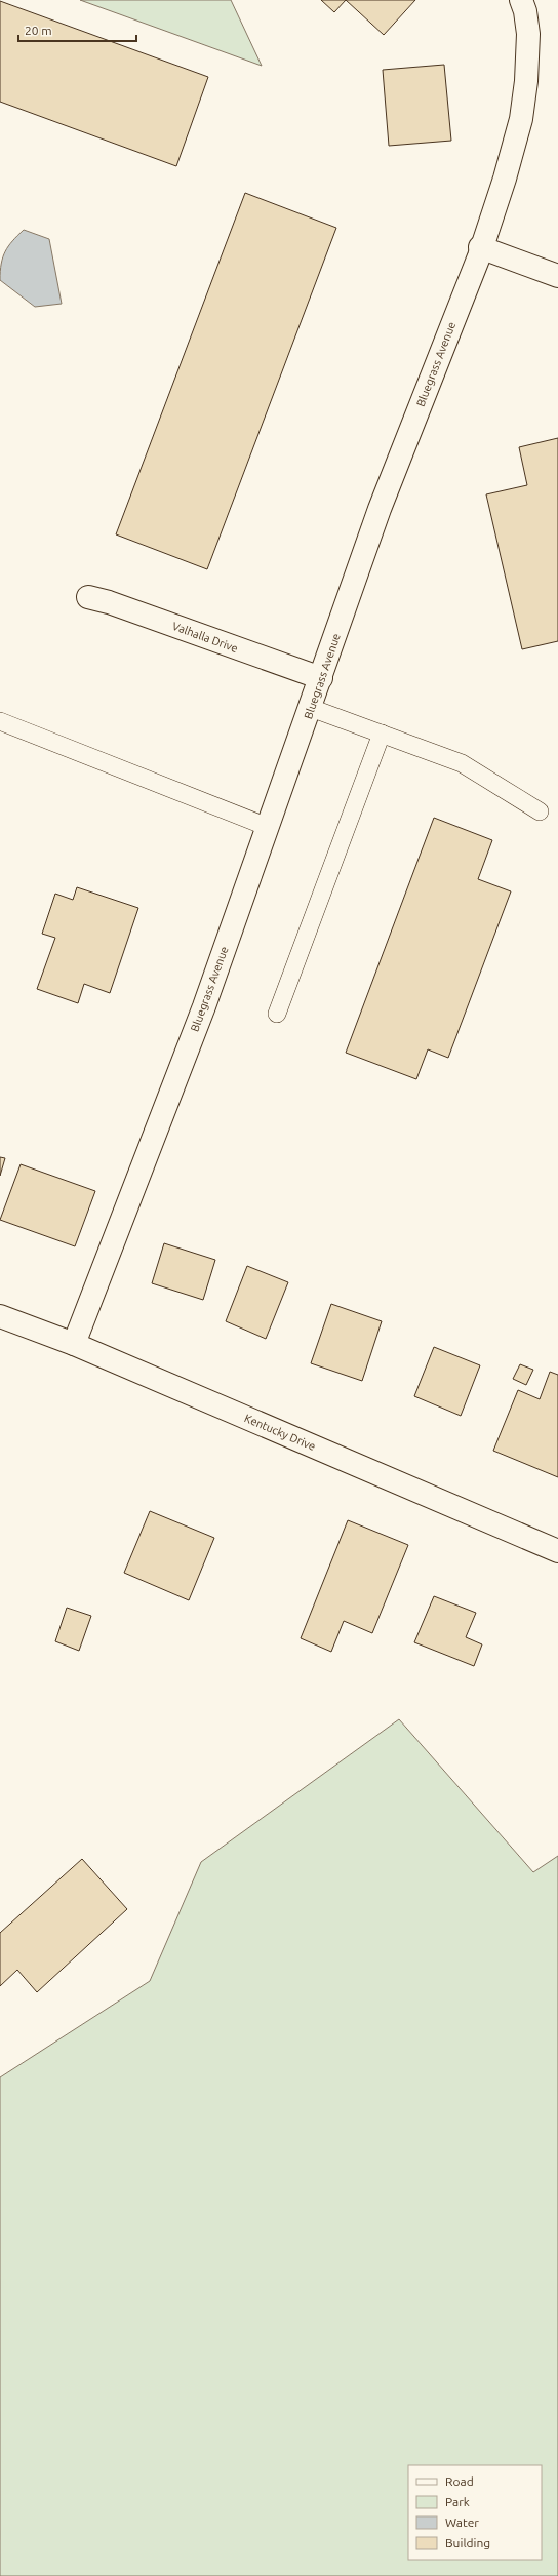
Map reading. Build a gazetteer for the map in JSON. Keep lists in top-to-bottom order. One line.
{"streets":{"street":["Bluegrass Avenue","Valhalla Drive","Kentucky Drive"]},"crossings":[["Bluegrass Avenue","Valhalla Drive"],["Bluegrass Avenue","Kentucky Drive"]],"legend":["Road","Park","Water","Building"],"scale_bar":"20 m"}
